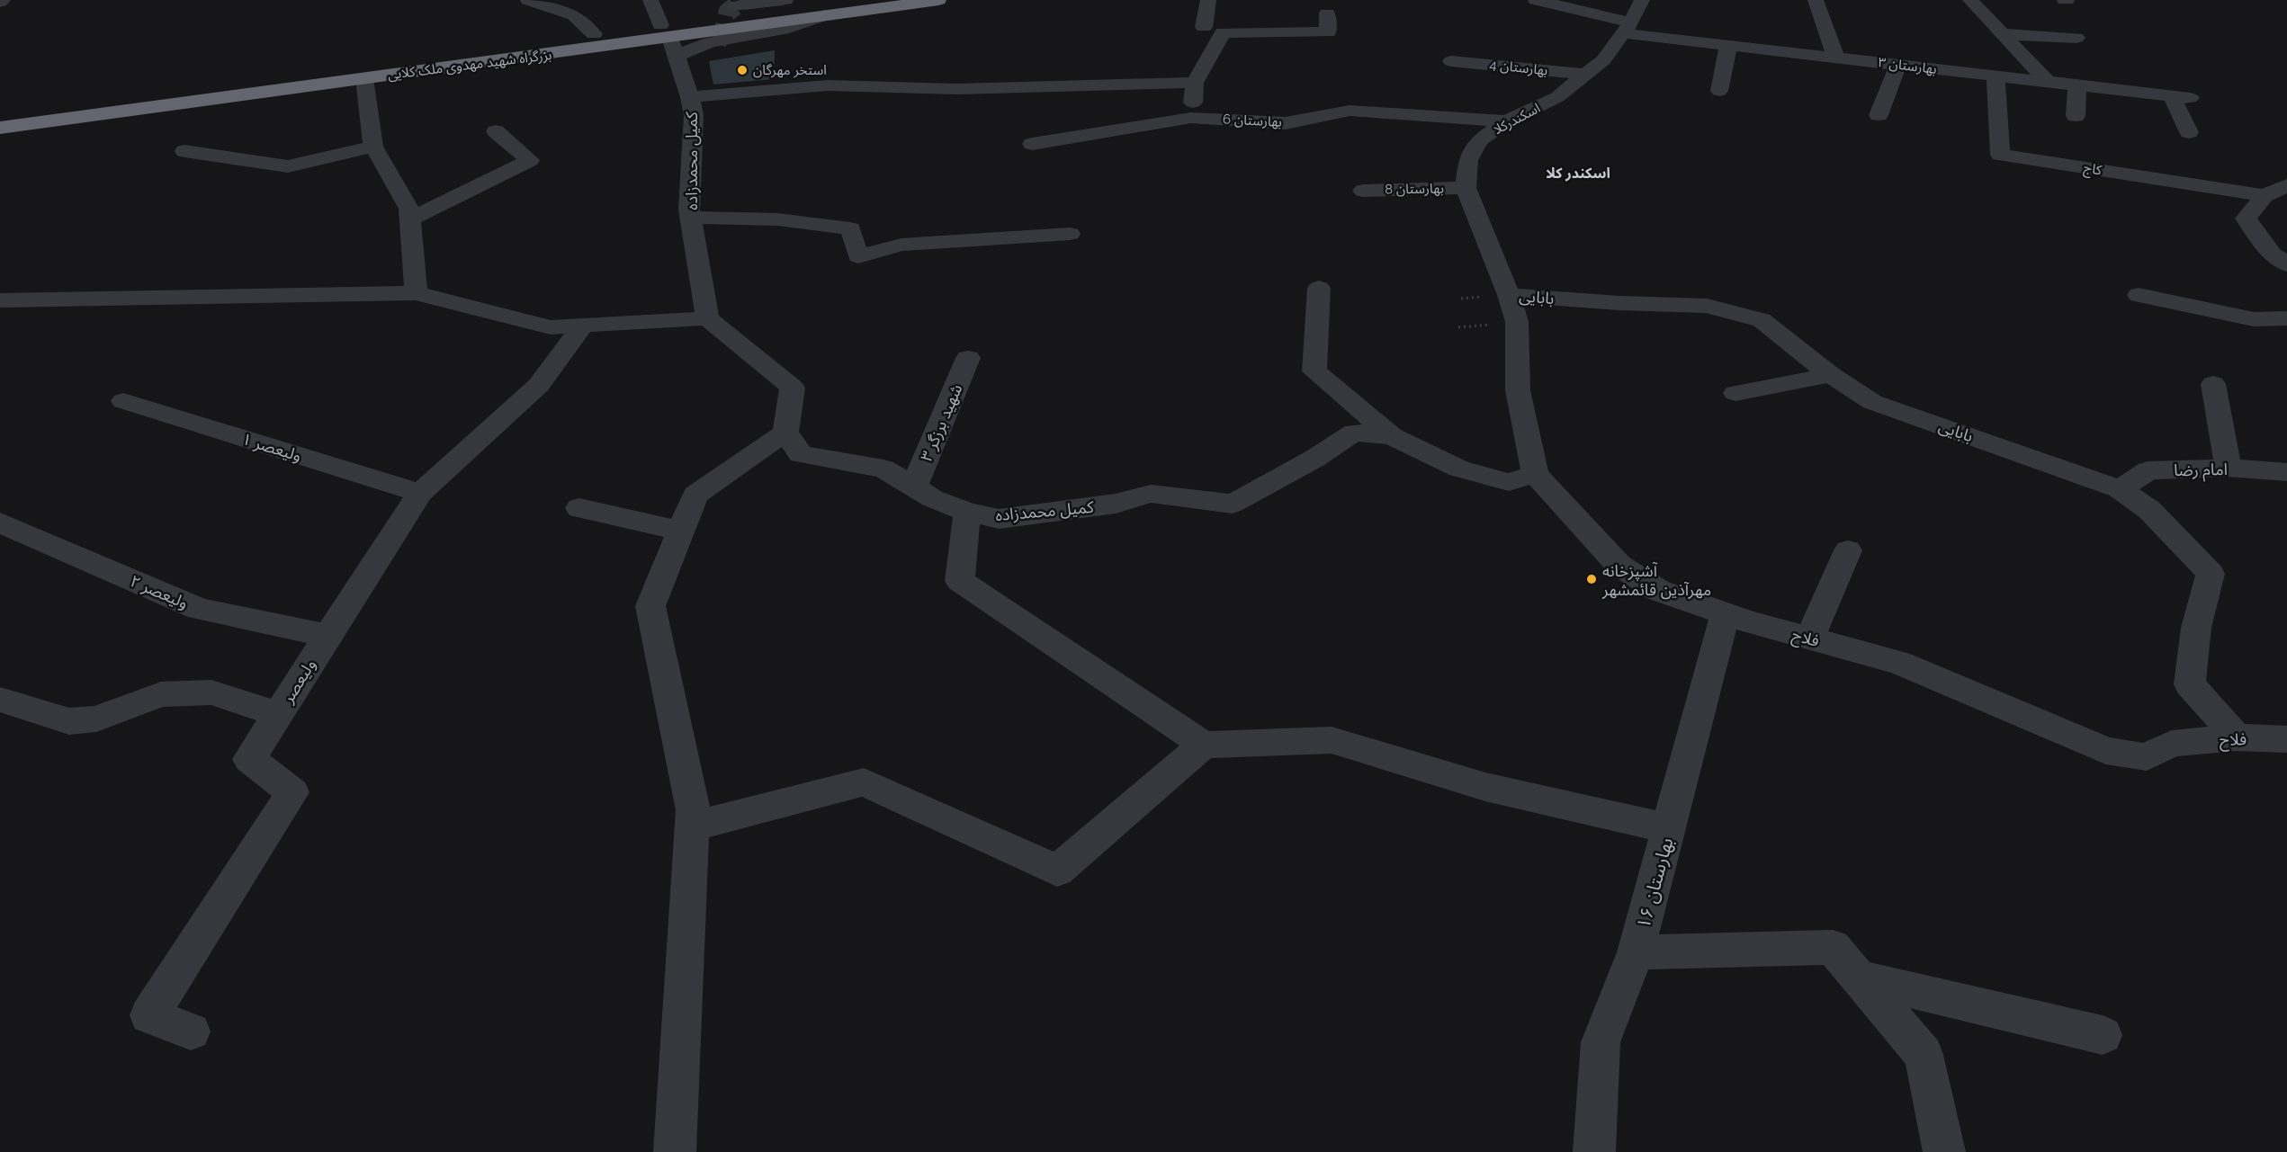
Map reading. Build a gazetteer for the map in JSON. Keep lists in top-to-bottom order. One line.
{"streets":{"highway":["بزرگراه شهید مهدوی ملک کلایی"],"street":["بهارستان ۳","بهارستان 4","اسکندرکلا","بهارستان 6","کمیل محمدزاده","کاج","بهارستان 8","بابایی","شهید برزگر ۳","ولیعصر ۱","امام رضا","ولیعصر ۲","فلاح","ولیعصر","بهارستان ۱۶"]},"crossings":[["بزرگراه شهید مهدوی ملک کلایی","کمیل محمدزاده"],["بهارستان ۳","اسکندرکلا"],["بهارستان ۳","کاج"],["بهارستان 4","اسکندرکلا"],["اسکندرکلا","بهارستان 6"],["اسکندرکلا","بهارستان 8"],["اسکندرکلا","بابایی"],["کمیل محمدزاده","شهید برزگر ۳"],["بابایی","امام رضا"],["بابایی","فلاح"],["ولیعصر ۱","ولیعصر"],["ولیعصر ۲","ولیعصر"],["فلاح","بهارستان ۱۶"]],"districts":["اسکندر کلا"],"places":["استخر مهرگان","آشپزخانه مهرآذین قائمشهر"]}
